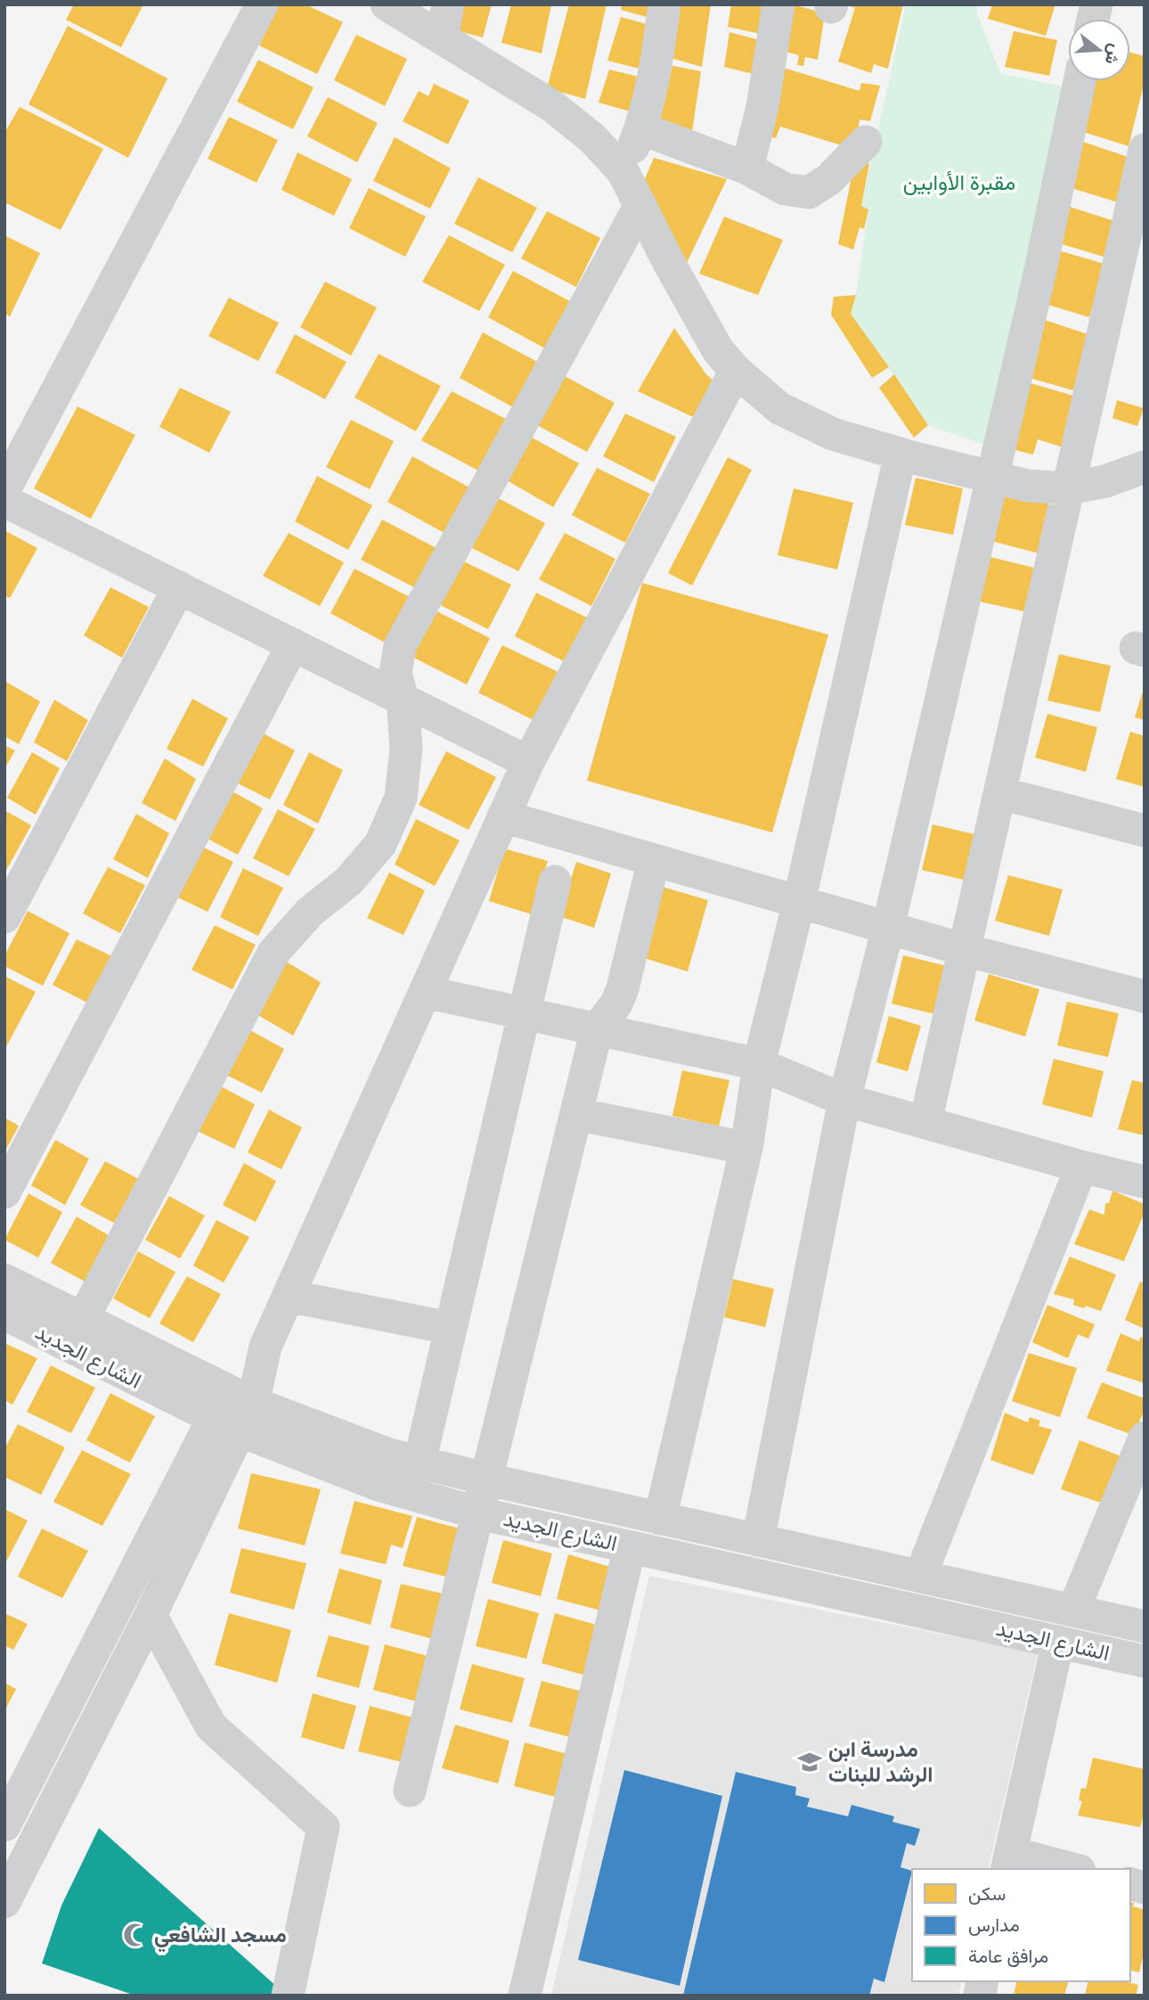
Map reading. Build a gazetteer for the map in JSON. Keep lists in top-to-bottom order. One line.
{"streets":{"street":["الشارع الجديد"]},"parks":["مقبرة الأوابين"],"places":{"school or university":["مدرسة ابن الرشد للبنات"],"mosque":["مسجد الشافعي"]},"legend":["سكن","مدارس","مرافق عامة"],"north":"right"}
